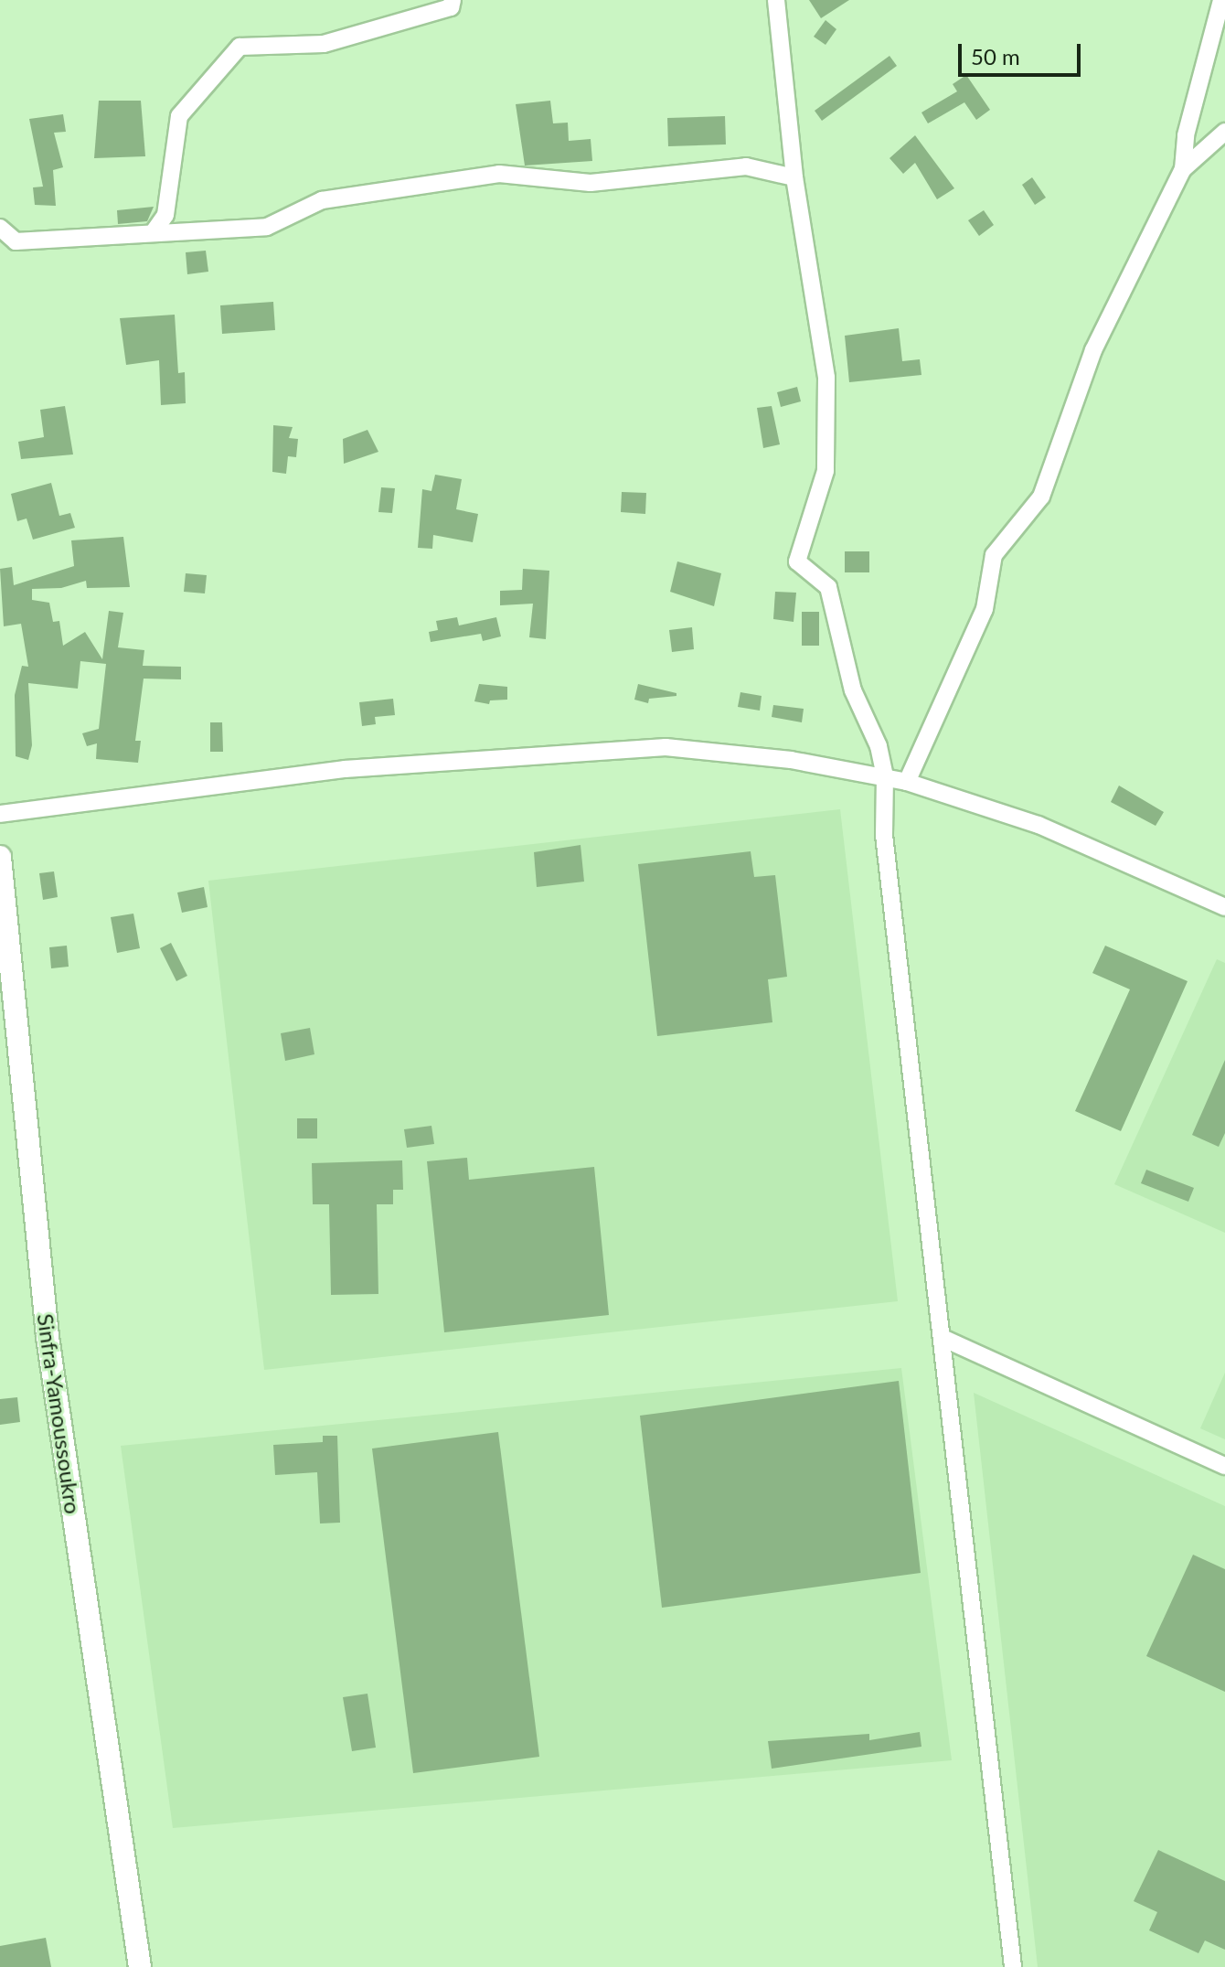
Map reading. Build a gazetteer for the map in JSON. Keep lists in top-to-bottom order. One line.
{"streets":{"main road":["Sinfra-Yamoussoukro"]},"scale_bar":"50 m"}
